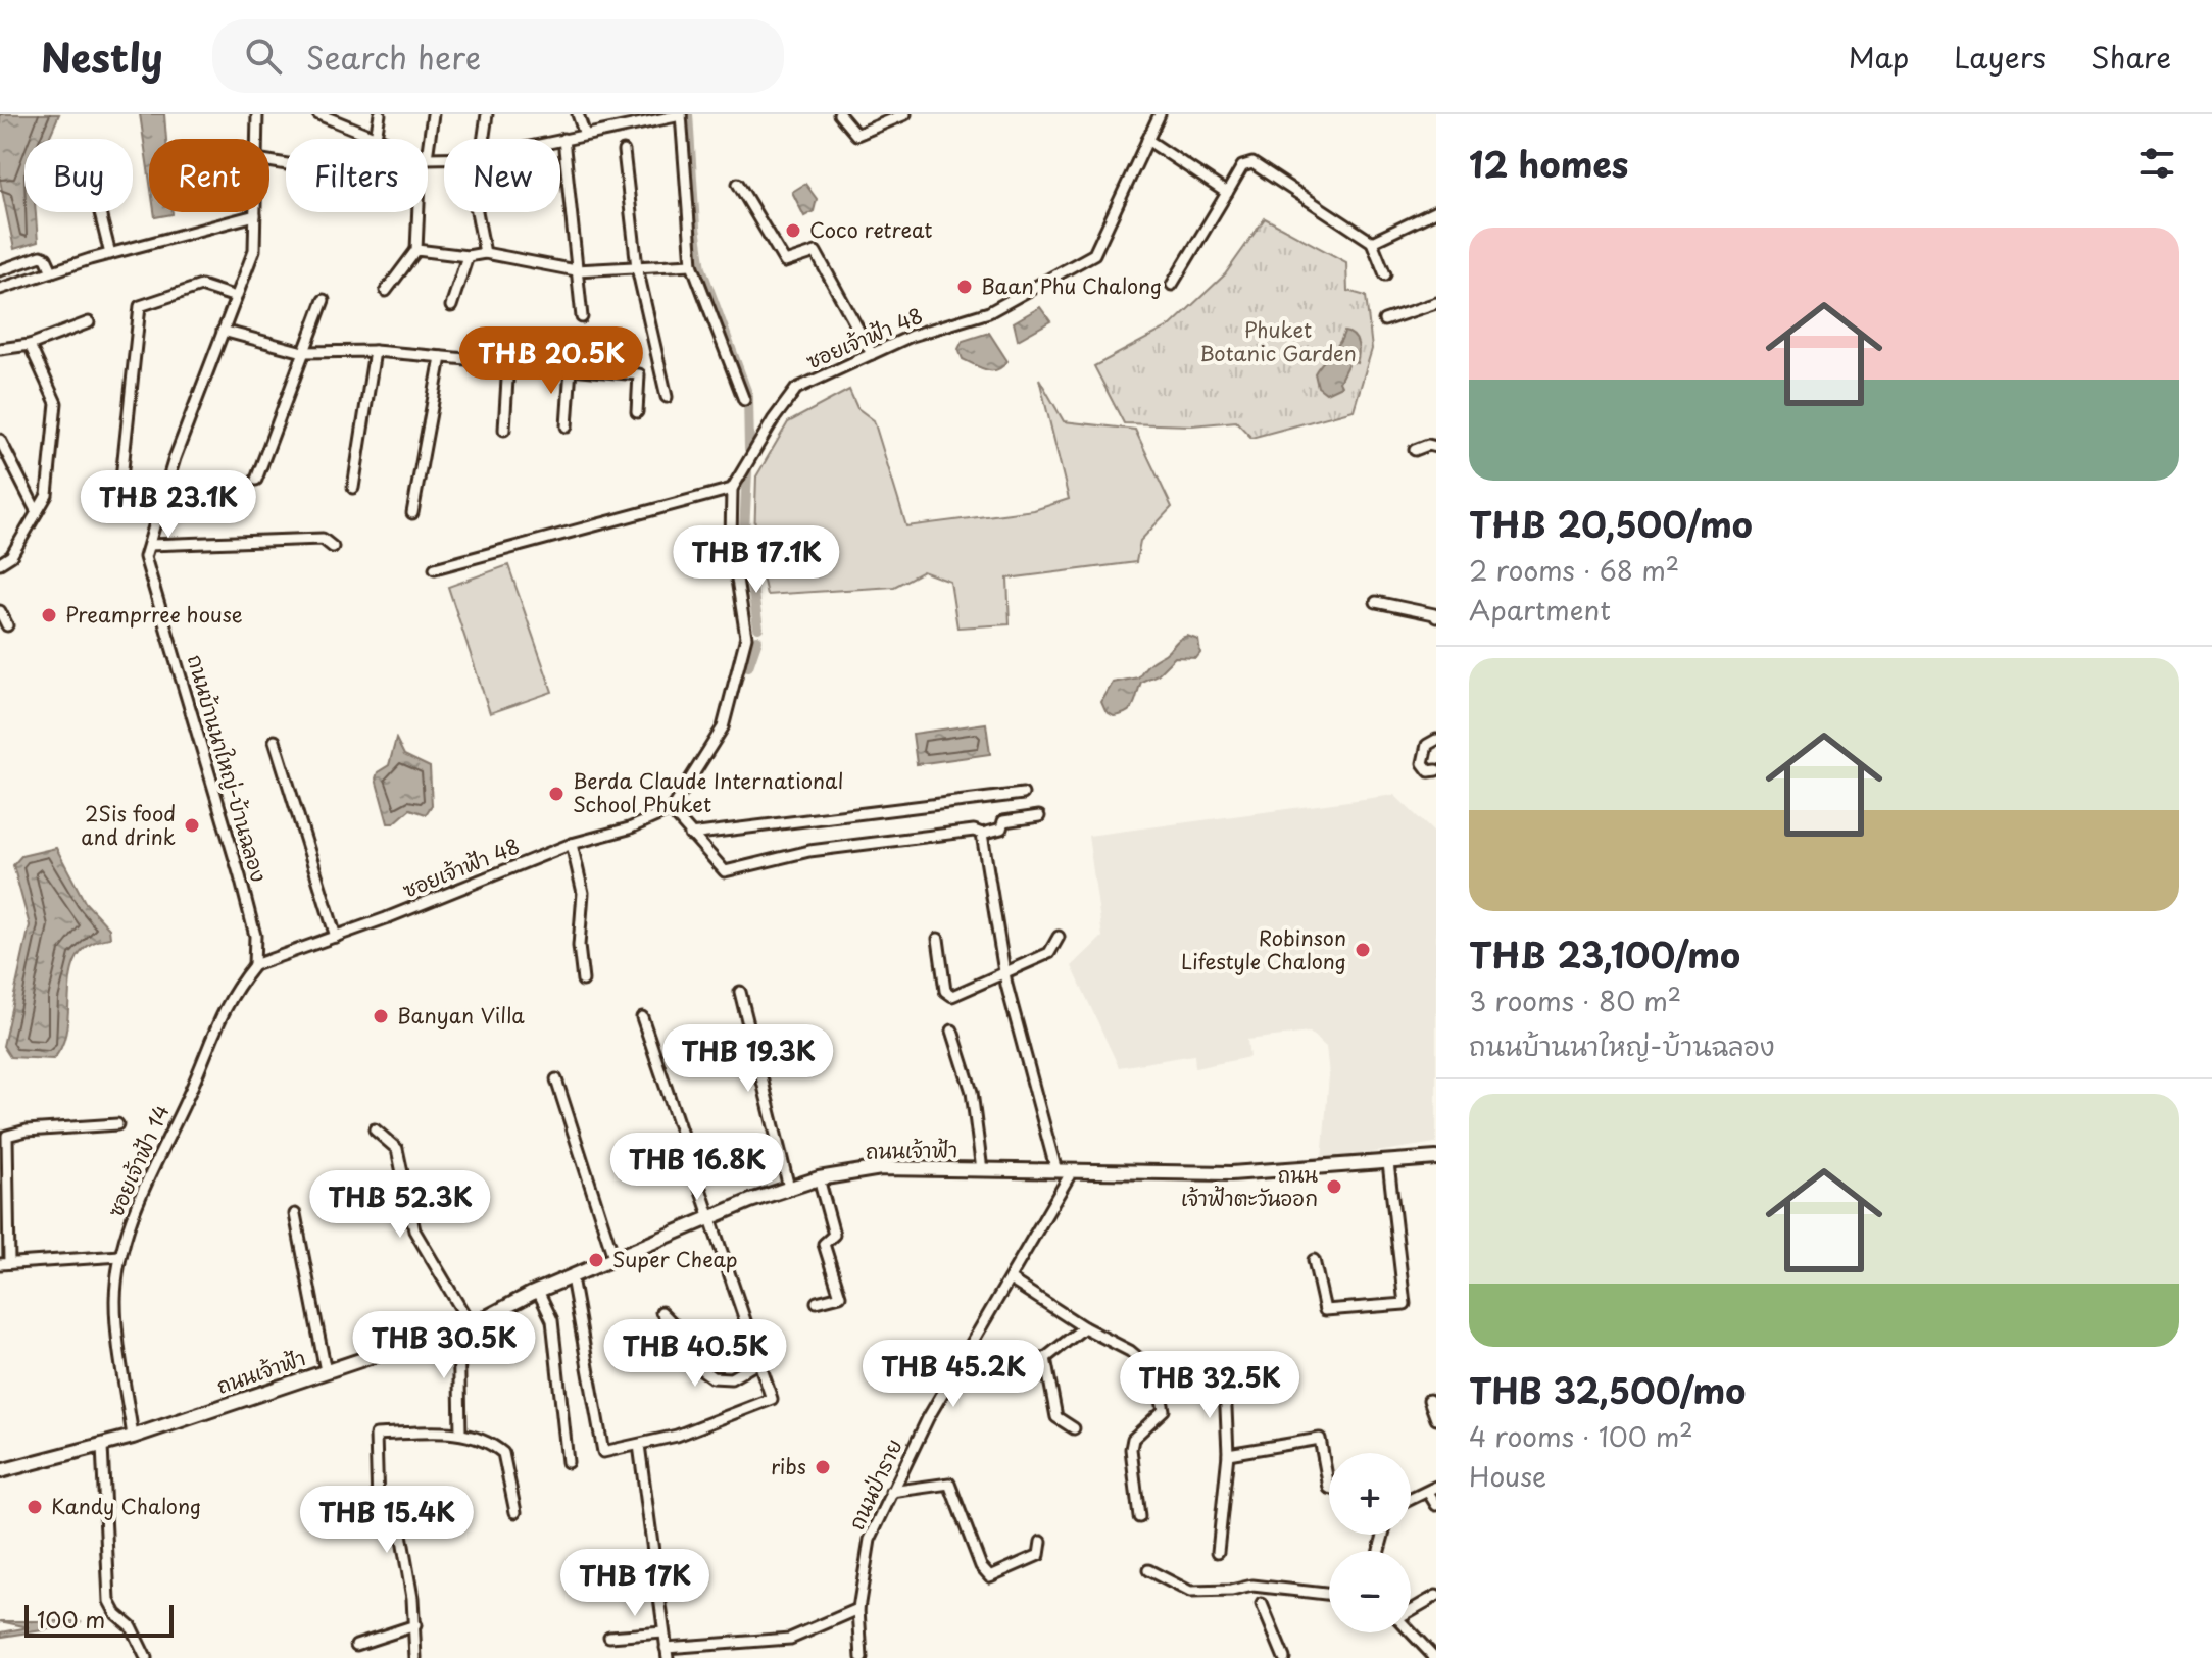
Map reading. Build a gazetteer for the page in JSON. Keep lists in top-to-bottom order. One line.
{"streets":{"main road":["ถนนเจ้าฟ้า"],"street":["ซอยเจ้าฟ้า 48","ถนนบ้านนาใหญ่-บ้านฉลอง","ซอยเจ้าฟ้า 14","ถนนป่าราย"]},"crossings":[["ซอยเจ้าฟ้า 48","ถนนบ้านนาใหญ่-บ้านฉลอง"],["ซอยเจ้าฟ้า 48","ซอยเจ้าฟ้า 14"],["ถนนบ้านนาใหญ่-บ้านฉลอง","ซอยเจ้าฟ้า 14"],["ถนนเจ้าฟ้า","ซอยเจ้าฟ้า 14"],["ถนนเจ้าฟ้า","ถนนป่าราย"]],"parks":["Phuket Botanic Garden"],"places":["Coco retreat","Baan Phu Chalong","Preamprree house","Berda Claude International School Phuket","2Sis food and drink","Robinson Lifestyle Chalong","Banyan Villa","ถนน เจ้าฟ้าตะวันออก","Super Cheap","ribs","Kandy Chalong"],"scale_bar":"100 m","page":{"header":"Nestly","search":"Search here","nav":["Map","Layers","Share"],"heading":"12 homes","chip":["Buy","Rent","Filters","New"],"list":[{"name":"THB 20,500/mo","note":"2 rooms · 68 m² · Apartment"},{"name":"THB 23,100/mo","note":"3 rooms · 80 m² · ถนนบ้านนาใหญ่-บ้านฉลอง"},{"name":"THB 32,500/mo","note":"4 rooms · 100 m² · House"}],"price":["THB 20.5K","THB 23.1K","THB 17.1K","THB 19.3K","THB 16.8K","THB 52.3K","THB 30.5K","THB 40.5K","THB 45.2K","THB 32.5K","THB 15.4K","THB 17K"],"map_buttons":["+","−"],"scale":"100 m"}}
